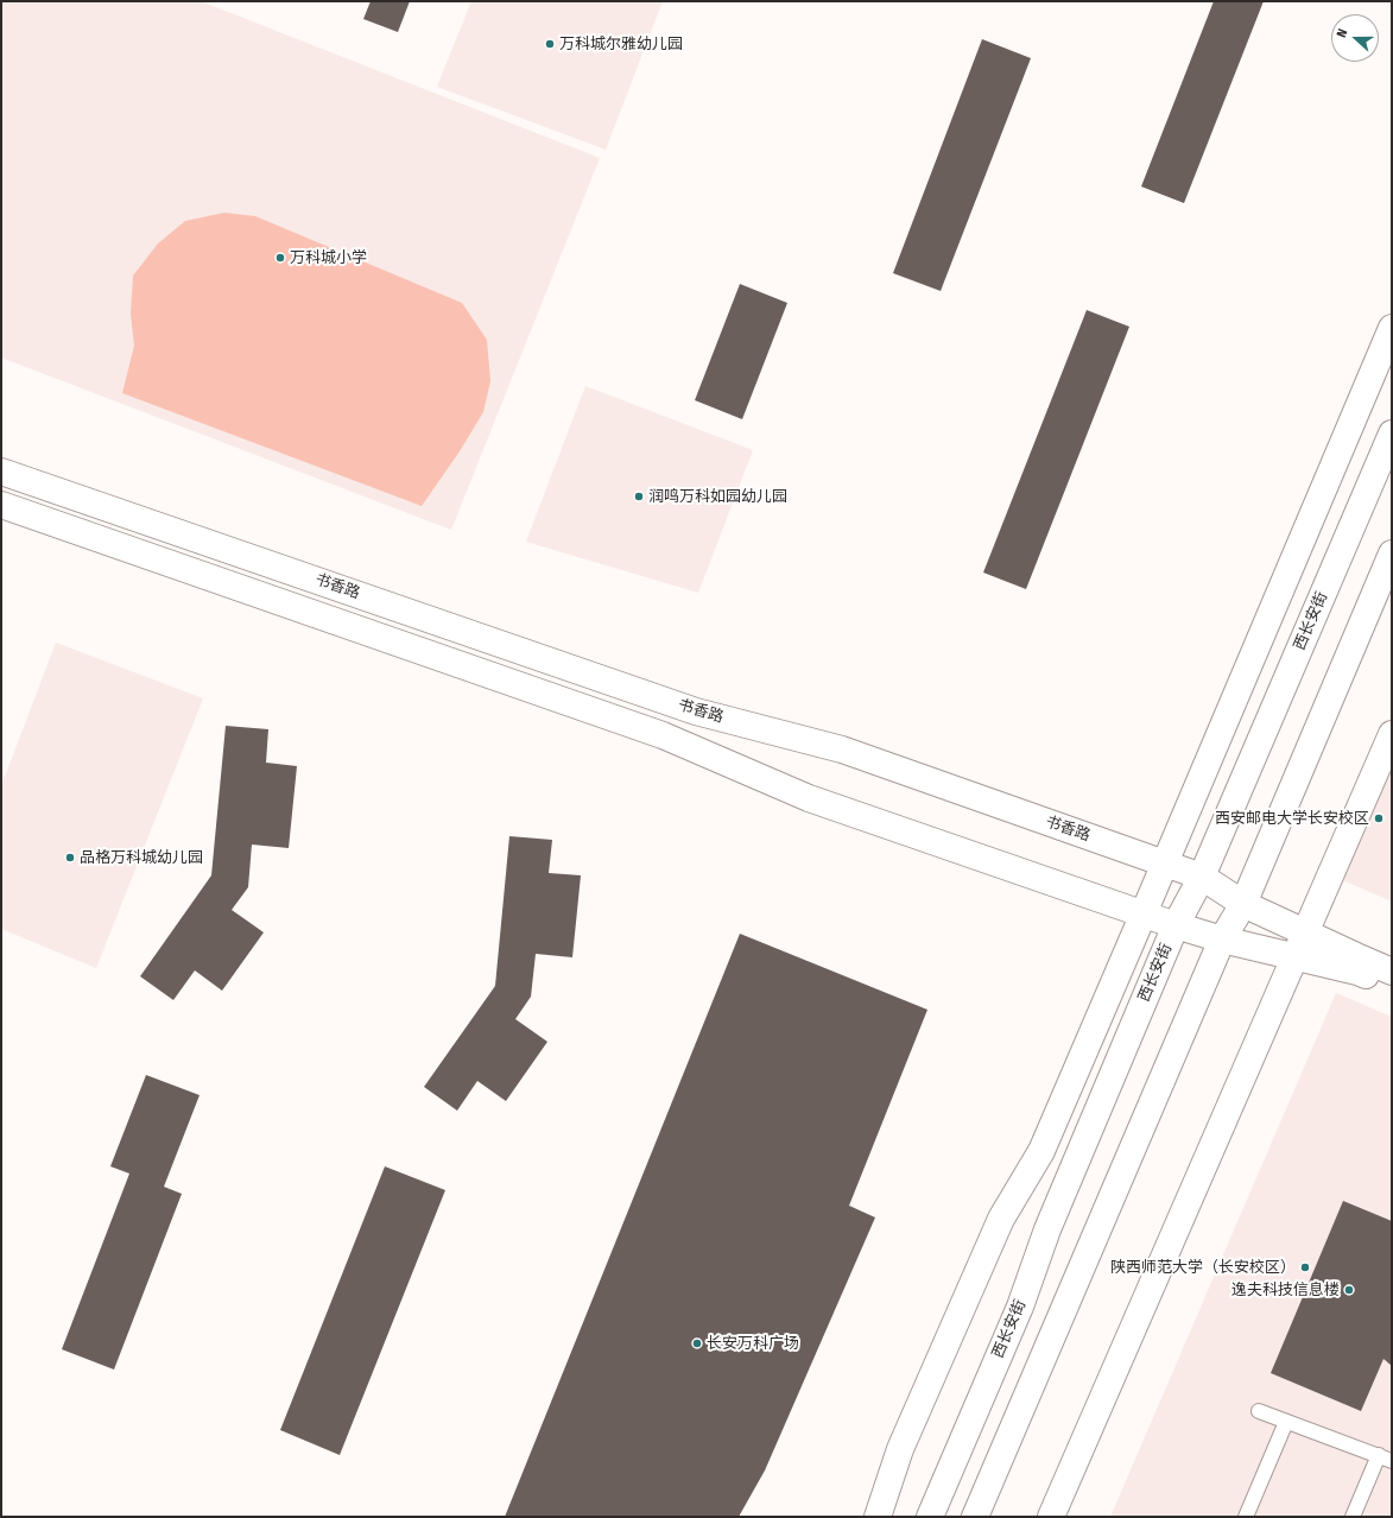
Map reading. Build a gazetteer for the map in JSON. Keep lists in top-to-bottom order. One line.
{"streets":{"main road":["书香路","西长安街"]},"crossings":[["书香路","西长安街"]],"places":["万科城尔雅幼儿园","万科城小学","润鸣万科如园幼儿园","西安邮电大学长安校区","品格万科城幼儿园","陕西师范大学（长安校区）","逸夫科技信息楼","长安万科广场"],"north":"left"}
